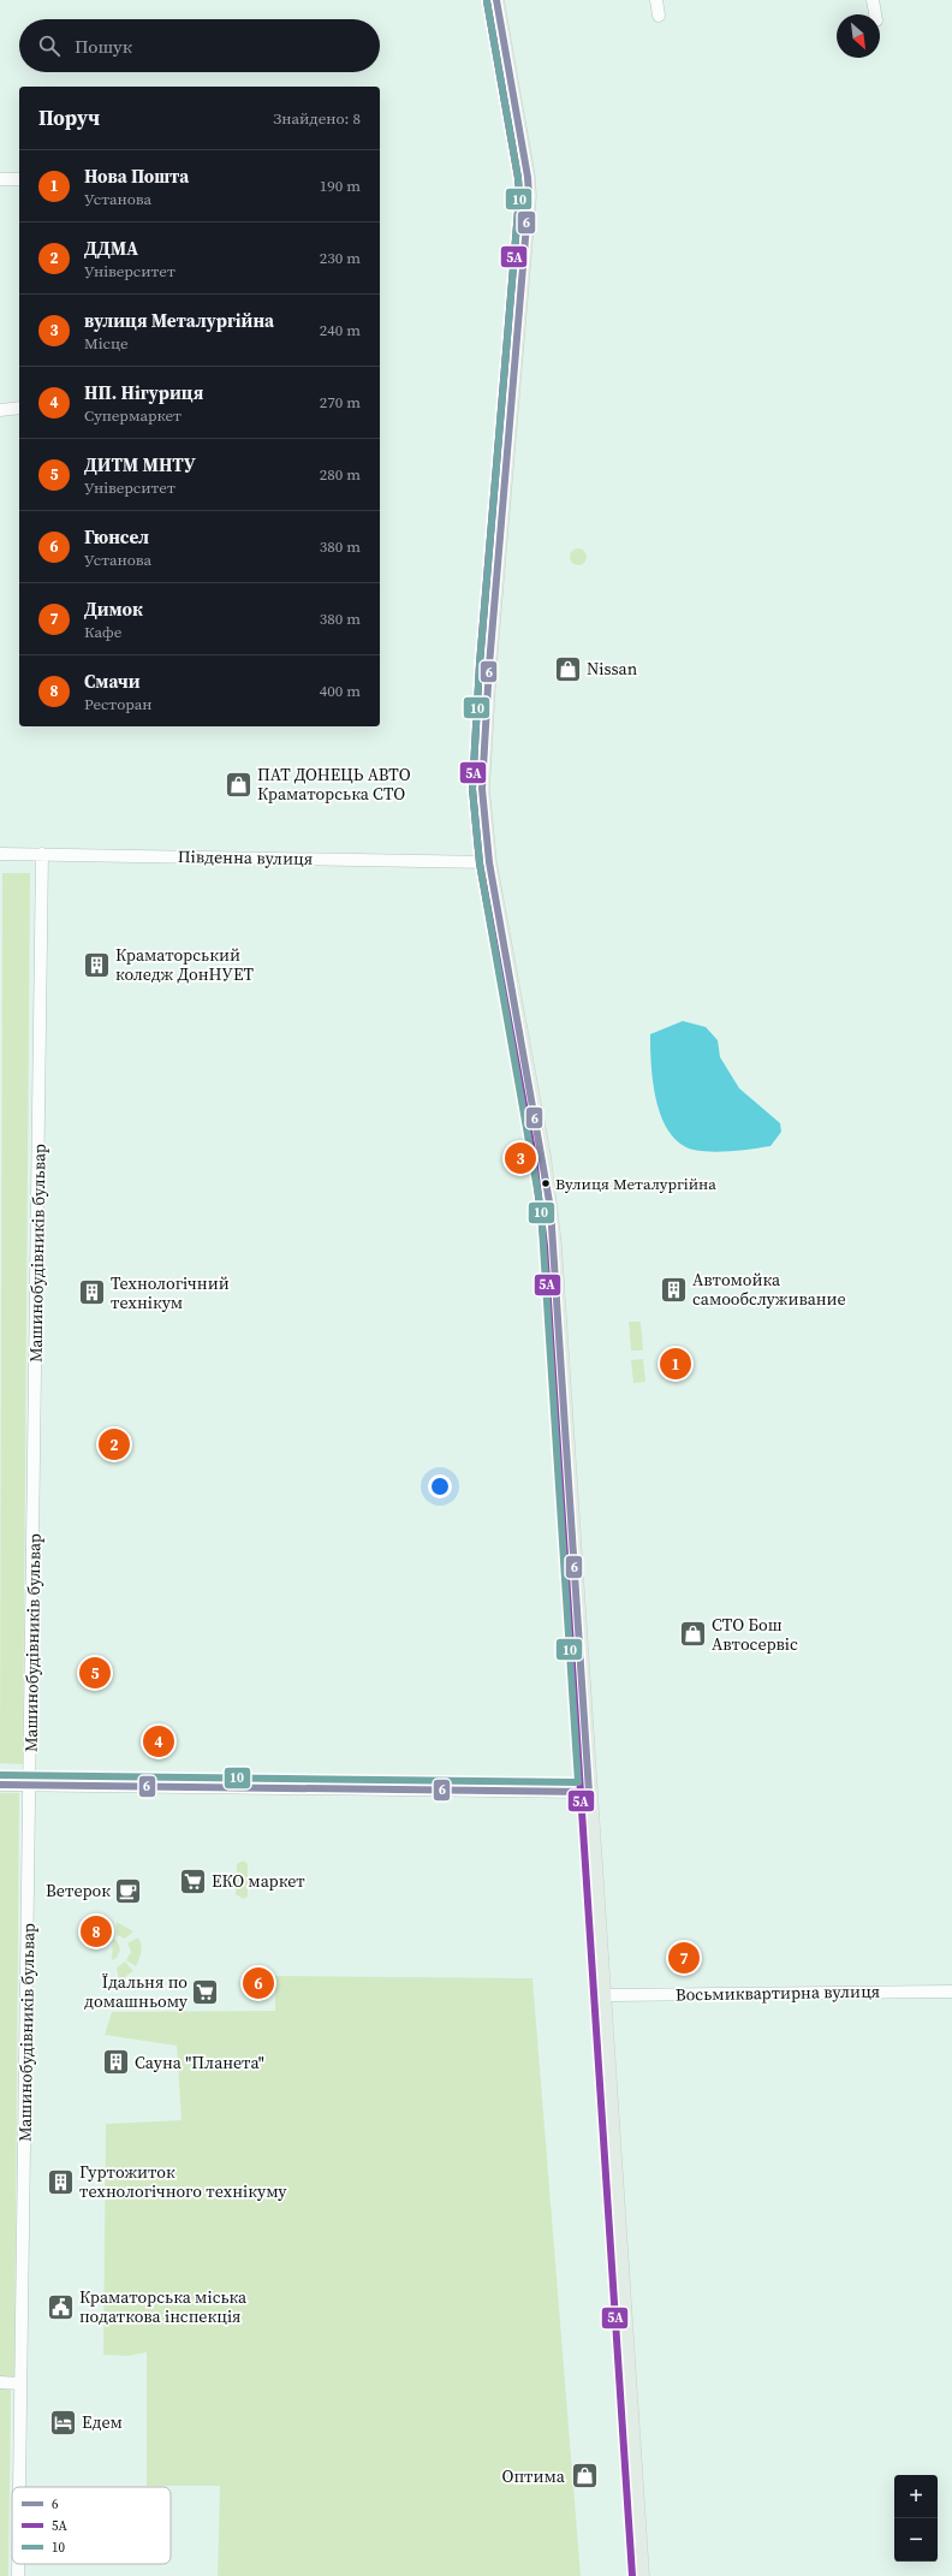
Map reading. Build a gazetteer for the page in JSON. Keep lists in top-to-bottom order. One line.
{"streets":{"street":["Південна вулиця","Машинобудівників бульвар","Восьмиквартирна вулиця"]},"crossings":[["Південна вулиця","Машинобудівників бульвар"]],"places":{"shop":["Nissan","ПАТ ДОНЕЦЬ АВТО Краматорська СТО","СТО Бош Автосервіс","Оптима"],"building":["Краматорський коледж ДонНУЕТ","Автомойка самообслуживание","Технологічний технікум","Сауна \"Планета\"","Гуртожиток технологічного технікуму"],"other":["Вулиця Металургійна"],"supermarket":["ЕКО маркет","Їдальня по домашньому"],"cafe":["Ветерок"],"public building":["Краматорська міська податкова інспекція"],"hotel":["Едем"]},"lines":["transit line 6","transit line 5А","transit line 10"],"legend":["6","5А","10"],"north":"bottom right","page":{"search":"Пошук","heading":["Поруч","Знайдено: 8"],"list":[{"mark":"1","name":"Нова Пошта","note":"Установа","value":"190 m"},{"mark":"2","name":"ДДМА","note":"Університет","value":"230 m"},{"mark":"3","name":"вулиця Металургійна","note":"Місце","value":"240 m"},{"mark":"4","name":"НП. Нігуриця","note":"Супермаркет","value":"270 m"},{"mark":"5","name":"ДИТМ МНТУ","note":"Університет","value":"280 m"},{"mark":"6","name":"Гюнсел","note":"Установа","value":"380 m"},{"mark":"7","name":"Димок","note":"Кафе","value":"380 m"},{"mark":"8","name":"Смачи","note":"Ресторан","value":"400 m"}],"pins":["3","1","2","5","4","8","7","6"],"map_buttons":["+","−"]}}
